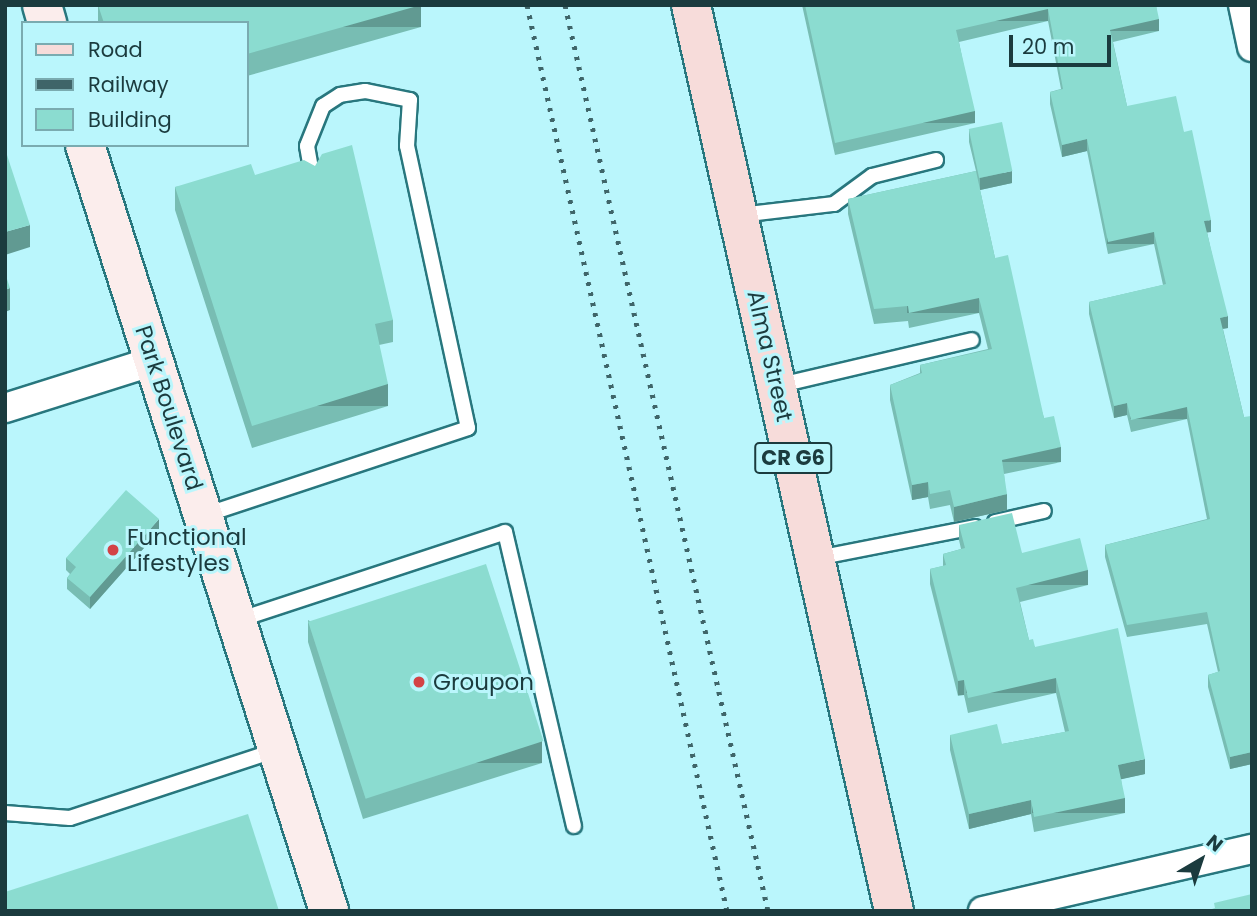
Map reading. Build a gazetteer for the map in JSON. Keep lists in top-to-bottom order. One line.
{"streets":{"main road":["Alma Street","CR G6"],"street":["Park Boulevard"]},"places":["Functional Lifestyles","Groupon"],"legend":["Road","Railway","Building"],"scale_bar":"20 m","north":"top right"}
